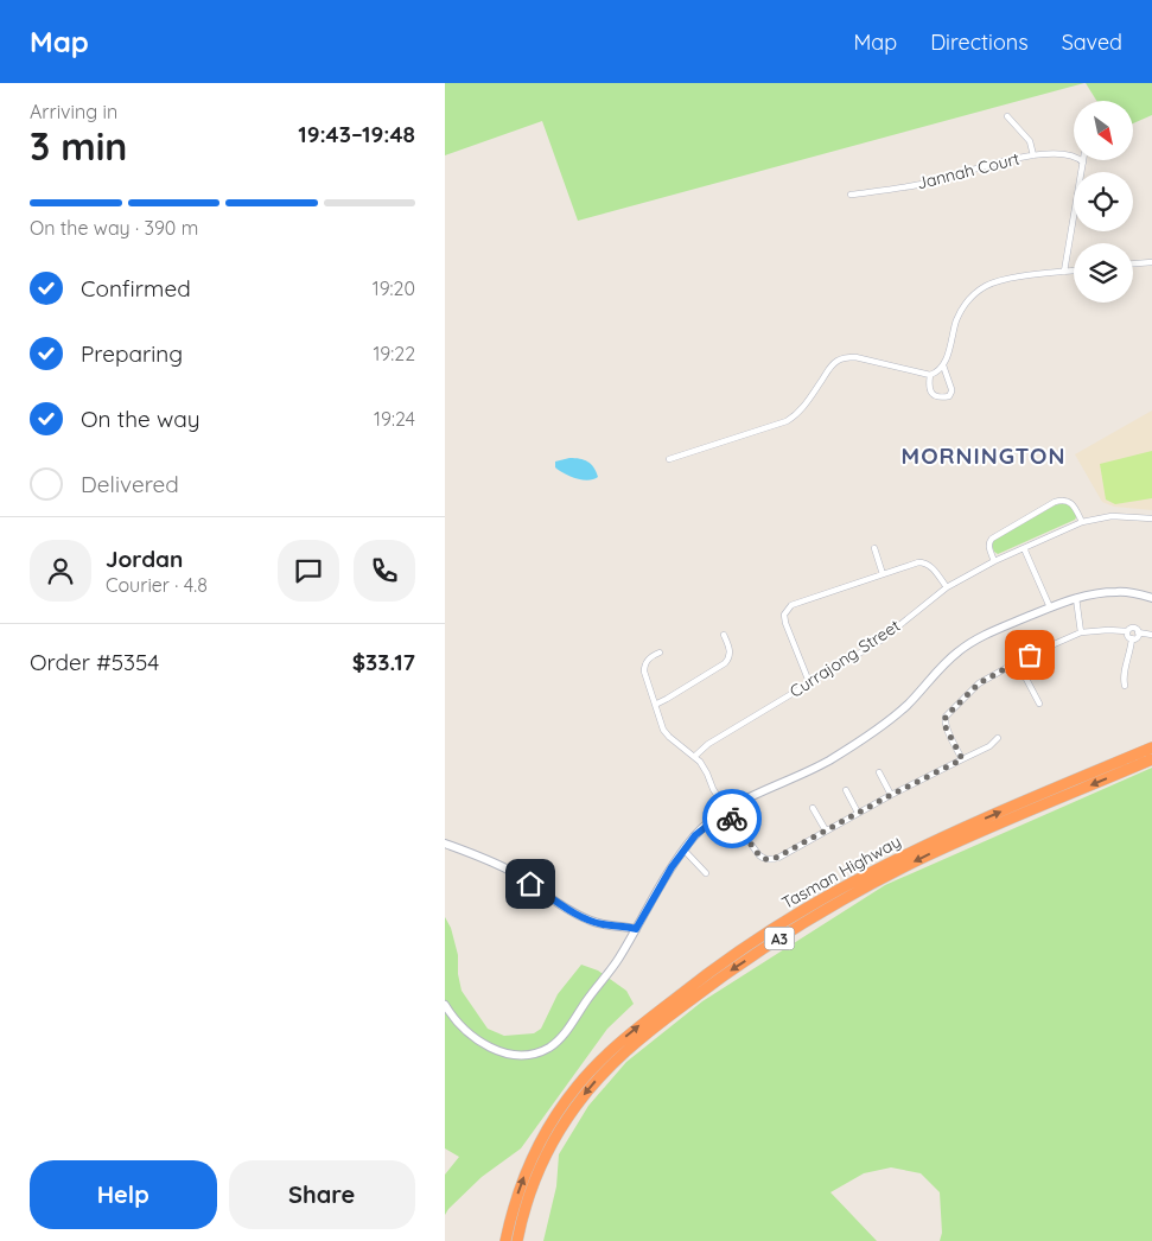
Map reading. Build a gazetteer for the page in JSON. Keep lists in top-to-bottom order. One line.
{"streets":{"highway":["Tasman Highway","A3"],"street":["Jannah Court","Currajong Street"]},"districts":["MORNINGTON"],"north":"bottom right","page":{"header":"Map","nav":["Map","Directions","Saved"],"heading":["3 min","Arriving in","19:43–19:48"],"panel":["Jordan","Courier · 4.8","Order #5354","$33.17"],"bar":"On the way · 390 m","list":[["Confirmed","19:20"],["Preparing","19:22"],["On the way","19:24"],"Delivered"],"buttons":["Help","Share"]}}
